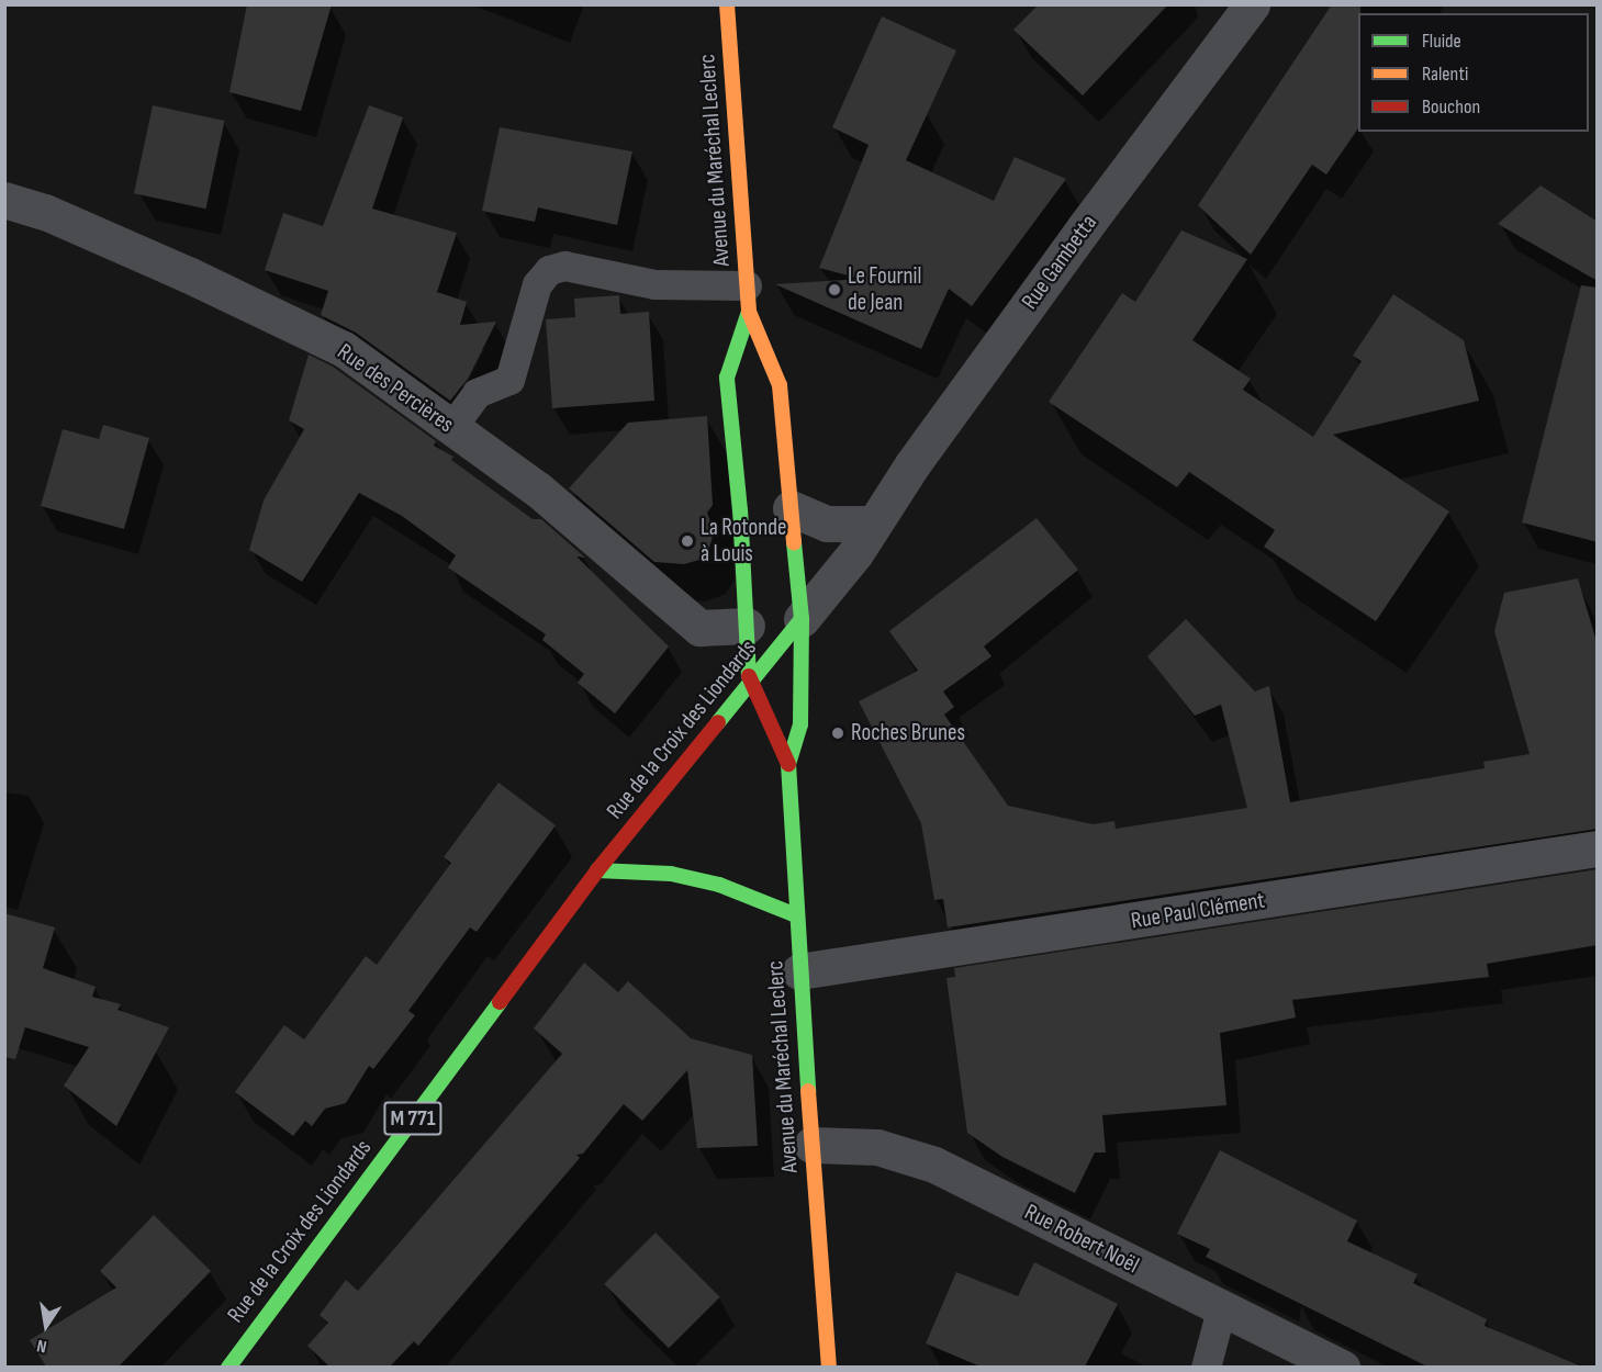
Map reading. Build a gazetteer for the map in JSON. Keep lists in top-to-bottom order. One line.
{"streets":{"main road":["Avenue du Maréchal Leclerc","Rue de la Croix des Liondards","M 771"],"street":["Rue Gambetta","Rue des Percières","Rue Paul Clément","Rue Robert Noël"]},"crossings":[["Avenue du Maréchal Leclerc","Rue Gambetta"],["Avenue du Maréchal Leclerc","Rue des Percières"],["Avenue du Maréchal Leclerc","Rue de la Croix des Liondards"],["Avenue du Maréchal Leclerc","Rue Paul Clément"],["Avenue du Maréchal Leclerc","Rue Robert Noël"],["Rue Gambetta","Rue de la Croix des Liondards"]],"places":["Le Fournil de Jean","La Rotonde à Louis","Roches Brunes"],"legend":["Fluide","Ralenti","Bouchon"],"north":"bottom"}
